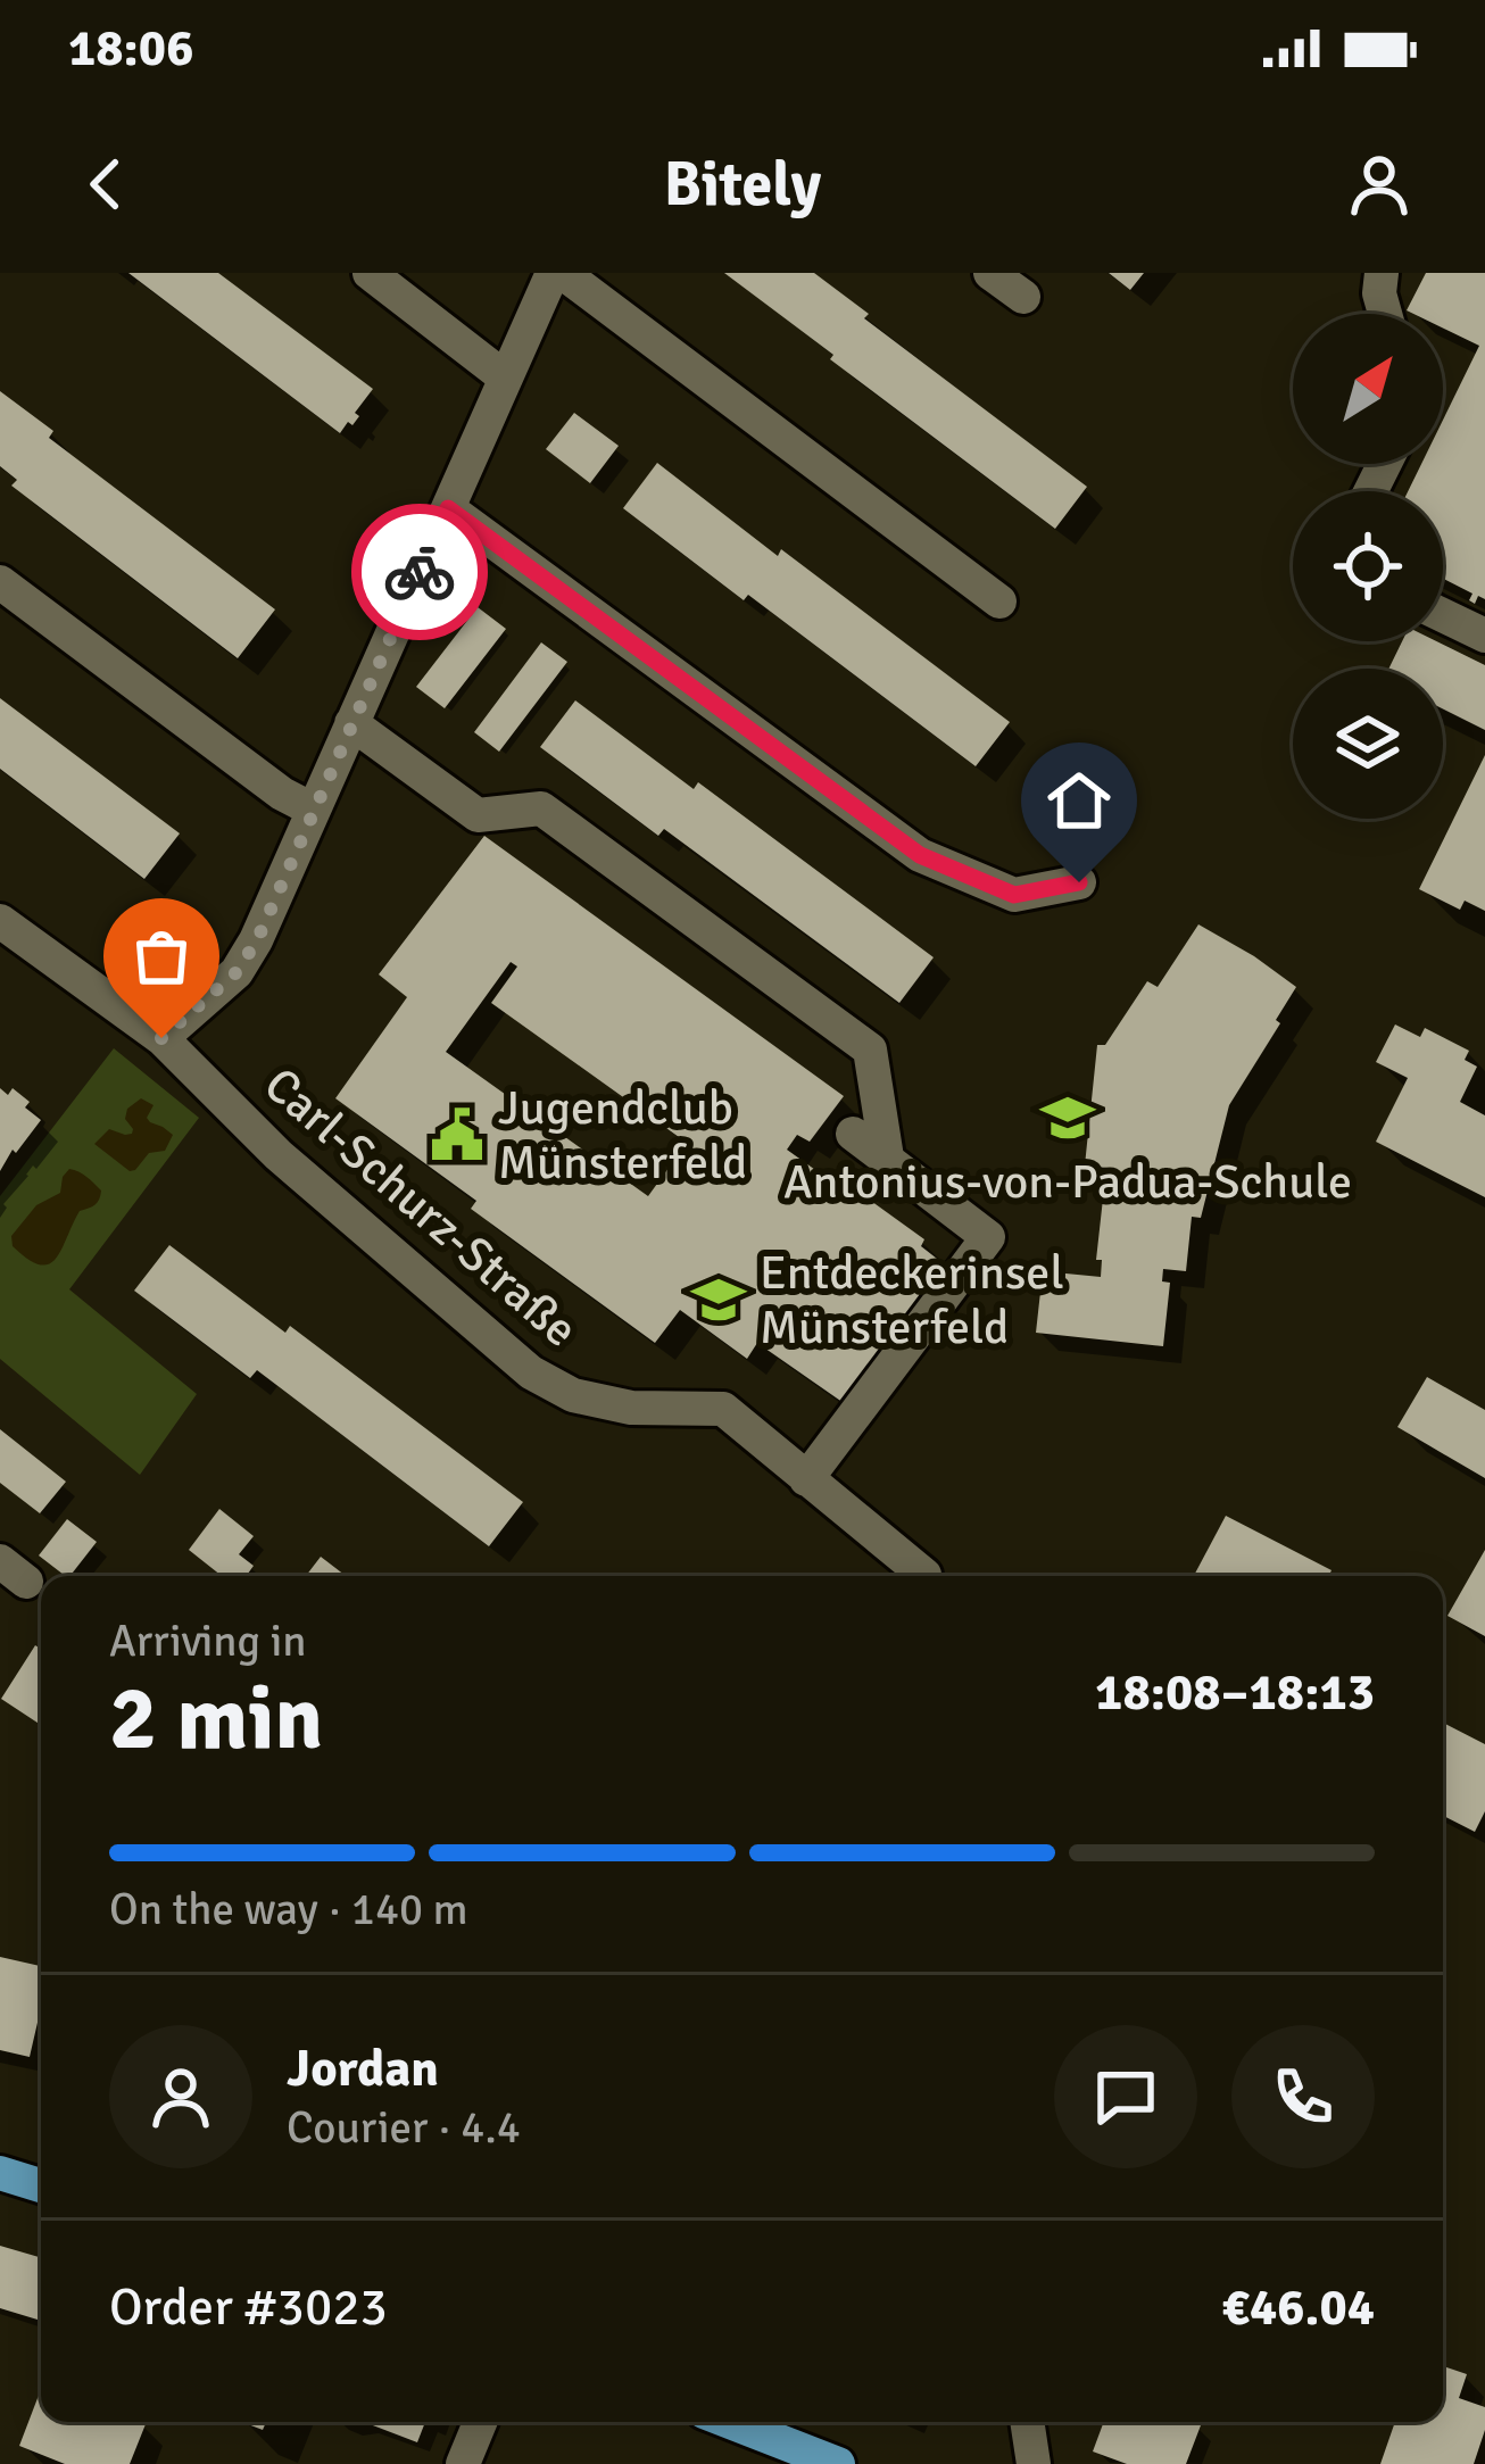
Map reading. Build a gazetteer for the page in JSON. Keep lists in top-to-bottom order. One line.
{"streets":{"street":["Carl-Schurz-Straße"]},"places":{"school or university":["Antonius-von-Padua-Schule","Entdeckerinsel Münsterfeld"],"public building":["Jugendclub Münsterfeld"]},"north":"top right","page":{"status":"18:06","header":"Bitely","heading":["2 min","Arriving in","18:08–18:13"],"panel":["Jordan","Courier · 4.4","Order #3023","€46.04"],"bar":"On the way · 140 m"}}
